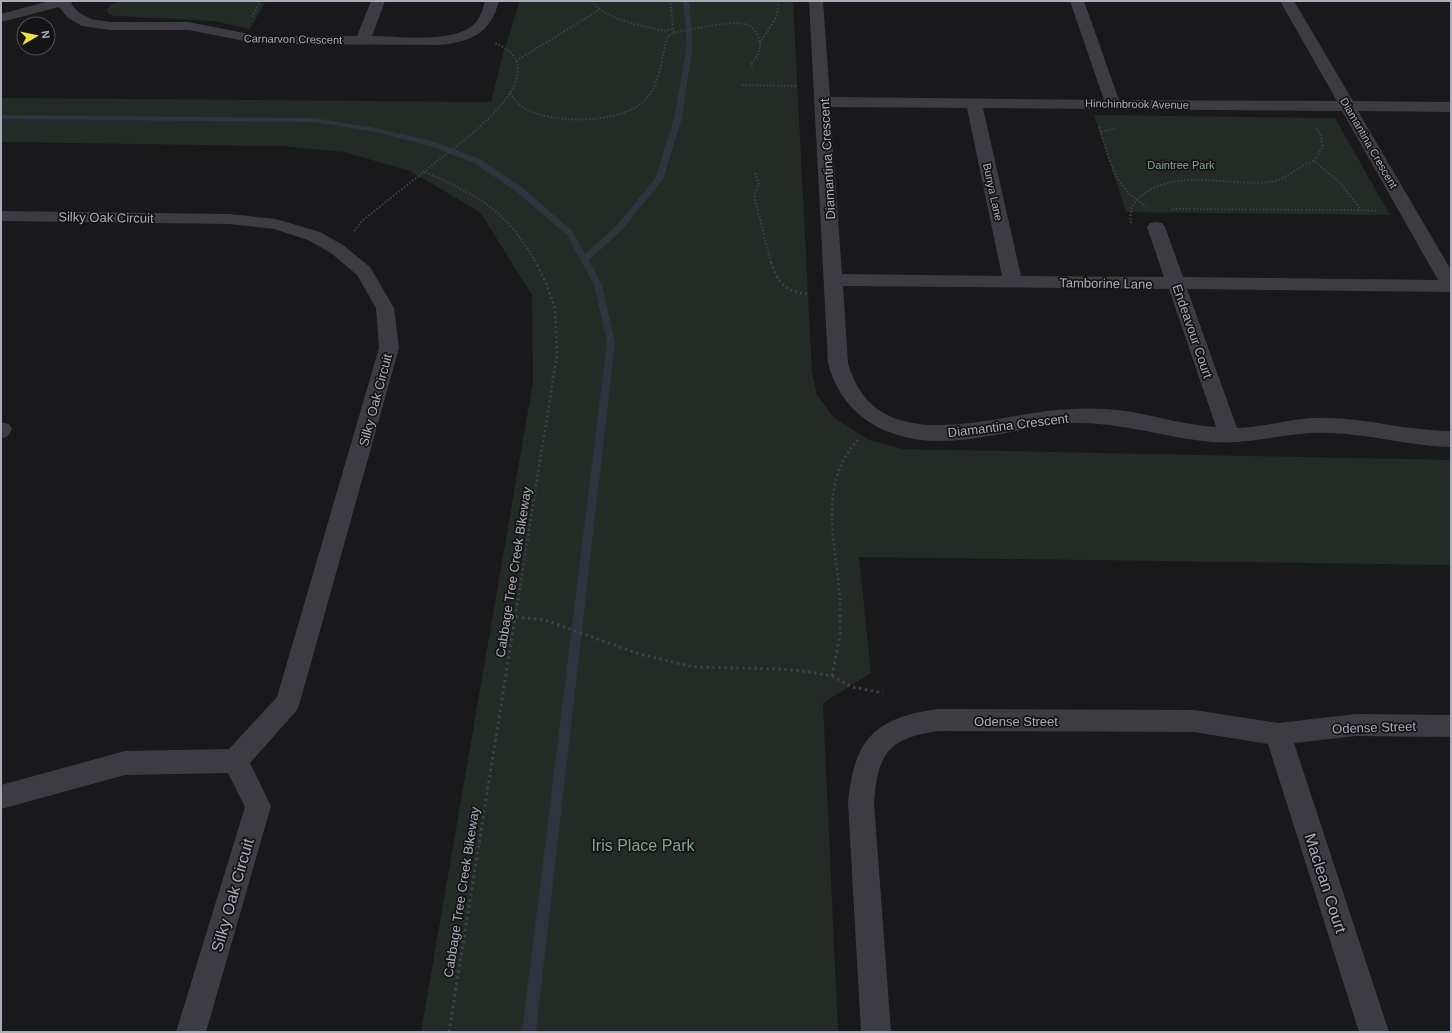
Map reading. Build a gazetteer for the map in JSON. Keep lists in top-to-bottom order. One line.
{"streets":{"street":["Carnarvon Crescent","Hinchinbrook Avenue","Diamantina Crescent","Bunya Lane","Silky Oak Circuit","Tamborine Lane","Endeavour Court","Odense Street","Maclean Court"],"path":["Cabbage Tree Creek Bikeway"]},"crossings":[["Hinchinbrook Avenue","Diamantina Crescent"],["Hinchinbrook Avenue","Bunya Lane"],["Diamantina Crescent","Tamborine Lane"],["Diamantina Crescent","Endeavour Court"],["Bunya Lane","Tamborine Lane"],["Tamborine Lane","Endeavour Court"],["Odense Street","Maclean Court"]],"parks":["Daintree Park","Iris Place Park"],"north":"right"}
